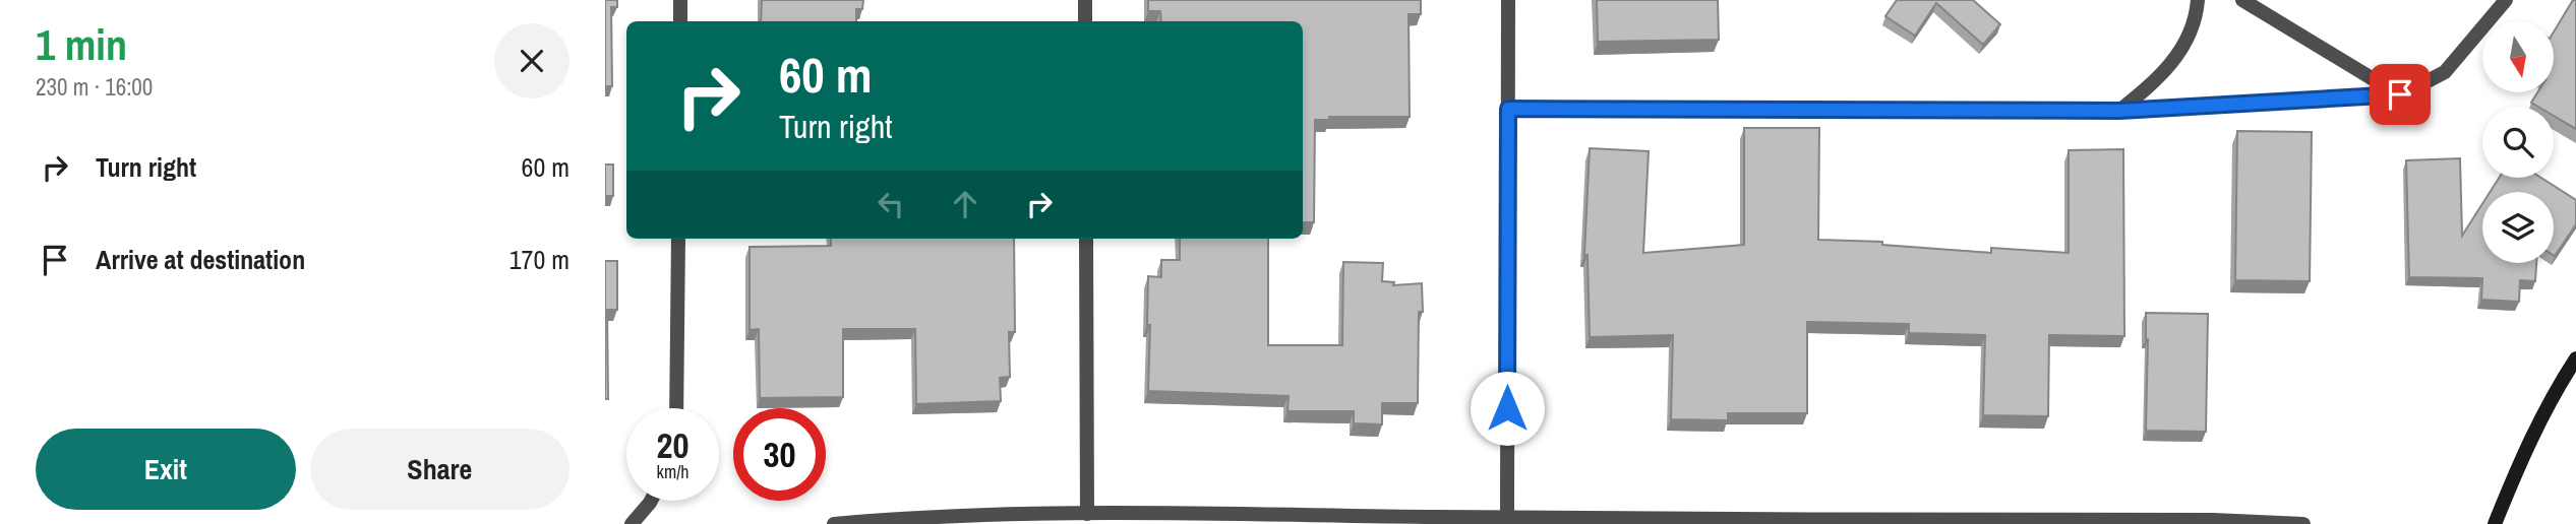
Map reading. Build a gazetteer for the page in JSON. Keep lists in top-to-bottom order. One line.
{"north":"bottom","page":{"heading":["1 min","230 m · 16:00"],"turn":["60 m","Turn right"],"list":[{"name":"Turn right","value":"60 m"},{"name":"Arrive at destination","value":"170 m"}],"speed":"20 km/h","limit":"30","buttons":["Exit","Share"]}}
